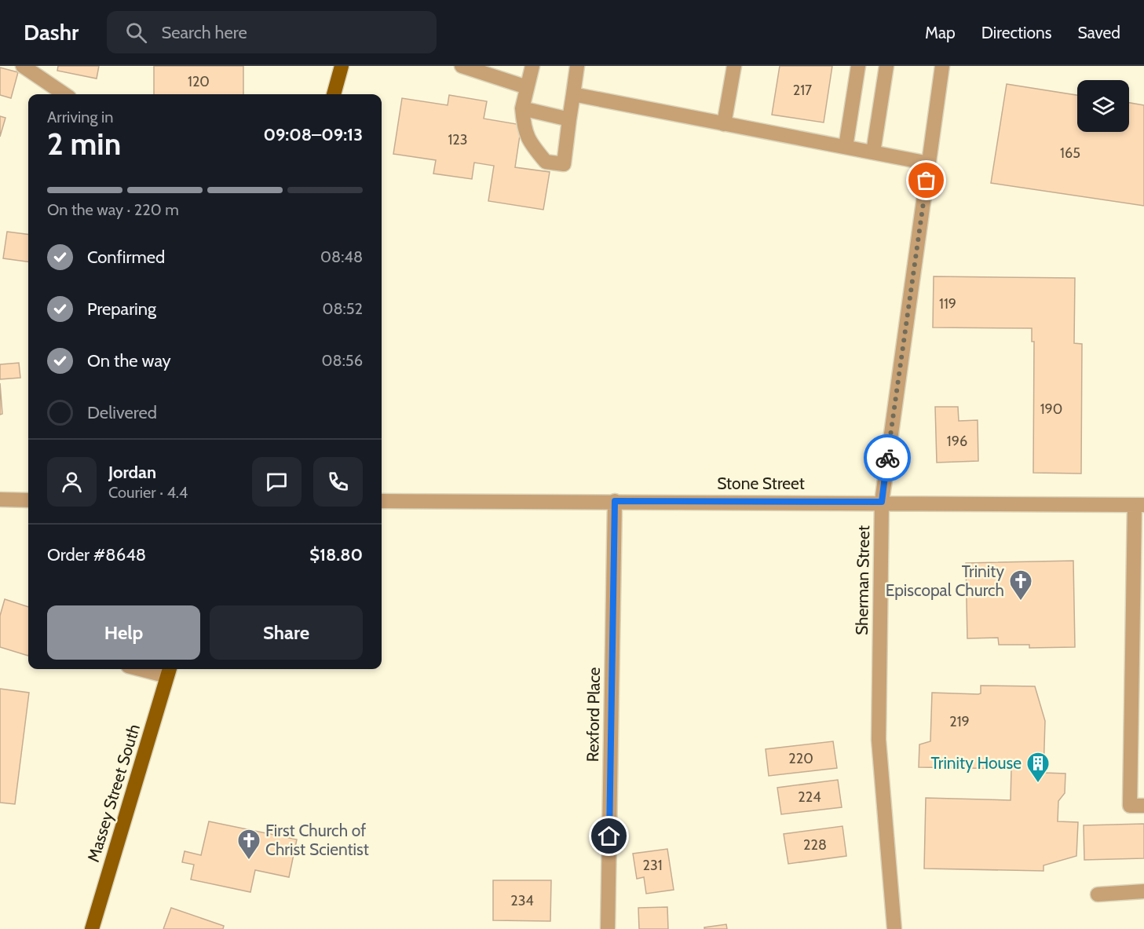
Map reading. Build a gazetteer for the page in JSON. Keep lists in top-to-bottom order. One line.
{"streets":{"main road":["Massey Street South"],"street":["Stone Street","Sherman Street","Rexford Place"]},"crossings":[["Stone Street","Sherman Street"],["Stone Street","Rexford Place"]],"places":{"church":["Trinity Episcopal Church","First Church of Christ Scientist"],"building":["Trinity House"]},"house_numbers":["120","217","123","165","119","190","196","219","220","224","228","231","234"],"page":{"header":"Dashr","search":"Search here","nav":["Map","Directions","Saved"],"heading":["2 min","Arriving in","09:08–09:13"],"panel":["Jordan","Courier · 4.4","Order #8648","$18.80"],"bar":"On the way · 220 m","list":[["Confirmed","08:48"],["Preparing","08:52"],["On the way","08:56"],"Delivered"],"buttons":["Help","Share"]}}
